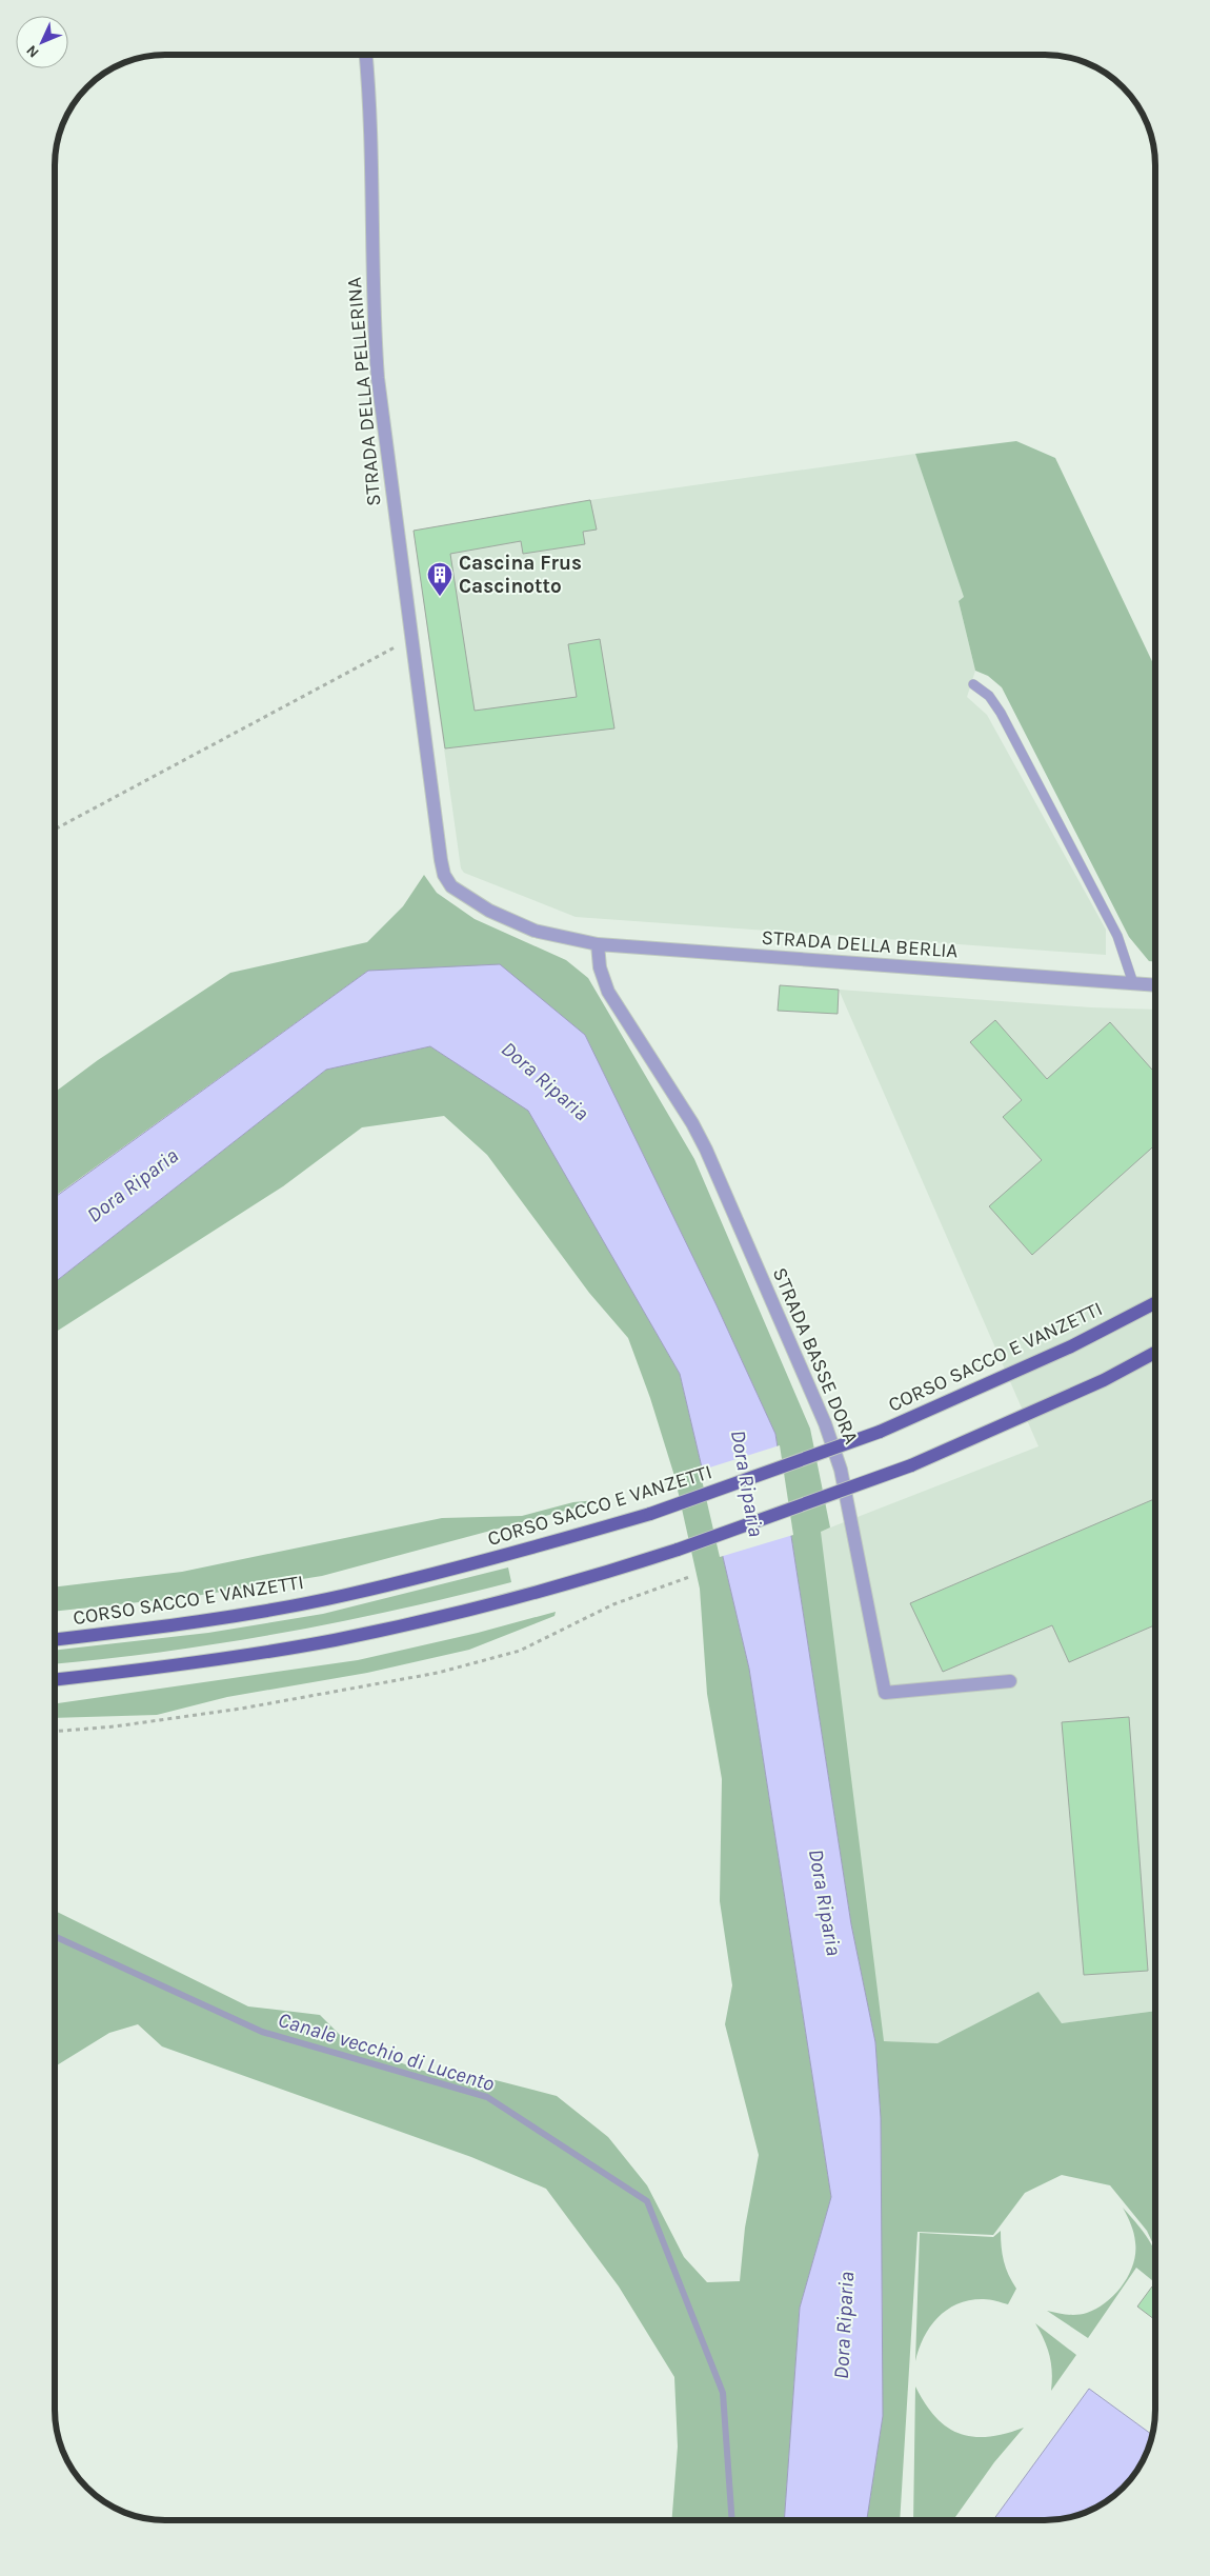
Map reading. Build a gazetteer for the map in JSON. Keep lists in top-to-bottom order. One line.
{"streets":{"main road":["CORSO SACCO E VANZETTI"],"street":["STRADA DELLA PELLERINA","STRADA DELLA BERLIA","STRADA BASSE DORA"]},"crossings":[["STRADA DELLA PELLERINA","STRADA DELLA BERLIA"],["STRADA DELLA BERLIA","STRADA BASSE DORA"]],"water":["Dora Riparia","Canale vecchio di Lucento"],"places":{"building":["Cascina Frus Cascinotto"]},"north":"bottom left"}
